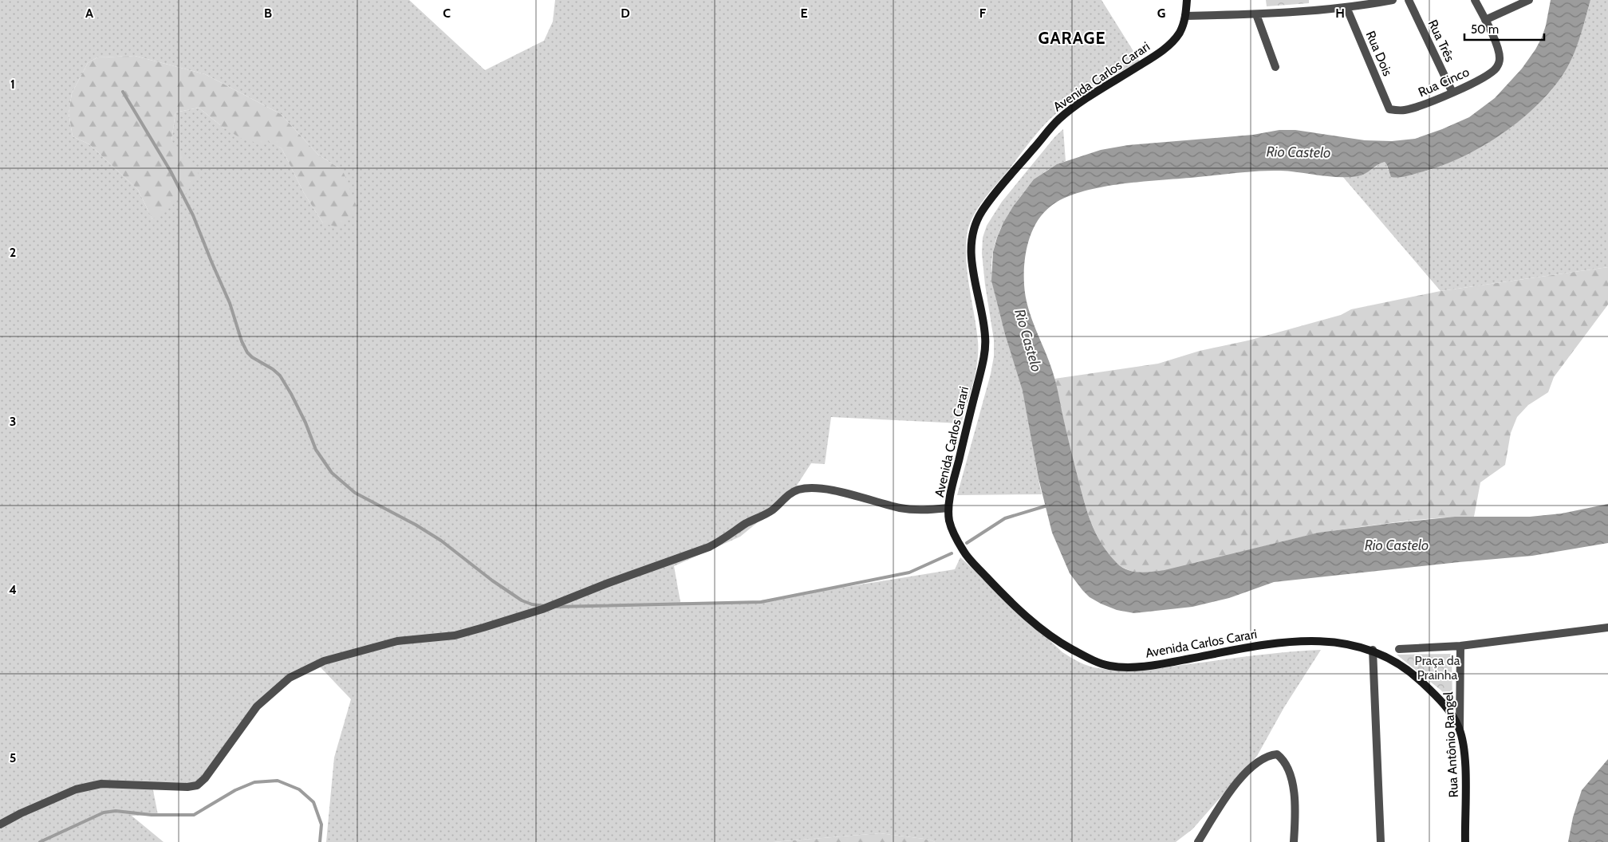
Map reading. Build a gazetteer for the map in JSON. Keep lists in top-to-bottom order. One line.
{"streets":{"main road":["Avenida Carlos Carari","Rua Antônio Rangel"],"street":["Rua Três","Rua Dois","Rua Cinco"]},"crossings":[["Rua Três","Rua Cinco"],["Rua Dois","Rua Cinco"],["Avenida Carlos Carari","Rua Antônio Rangel"]],"districts":["GARAGE"],"water":["Rio Castelo"],"parks":["Praça da Prainha"],"scale_bar":"50 m","grid":{"columns":["A","B","C","D","E","F","G","H"],"rows":["1","2","3","4","5"]}}
